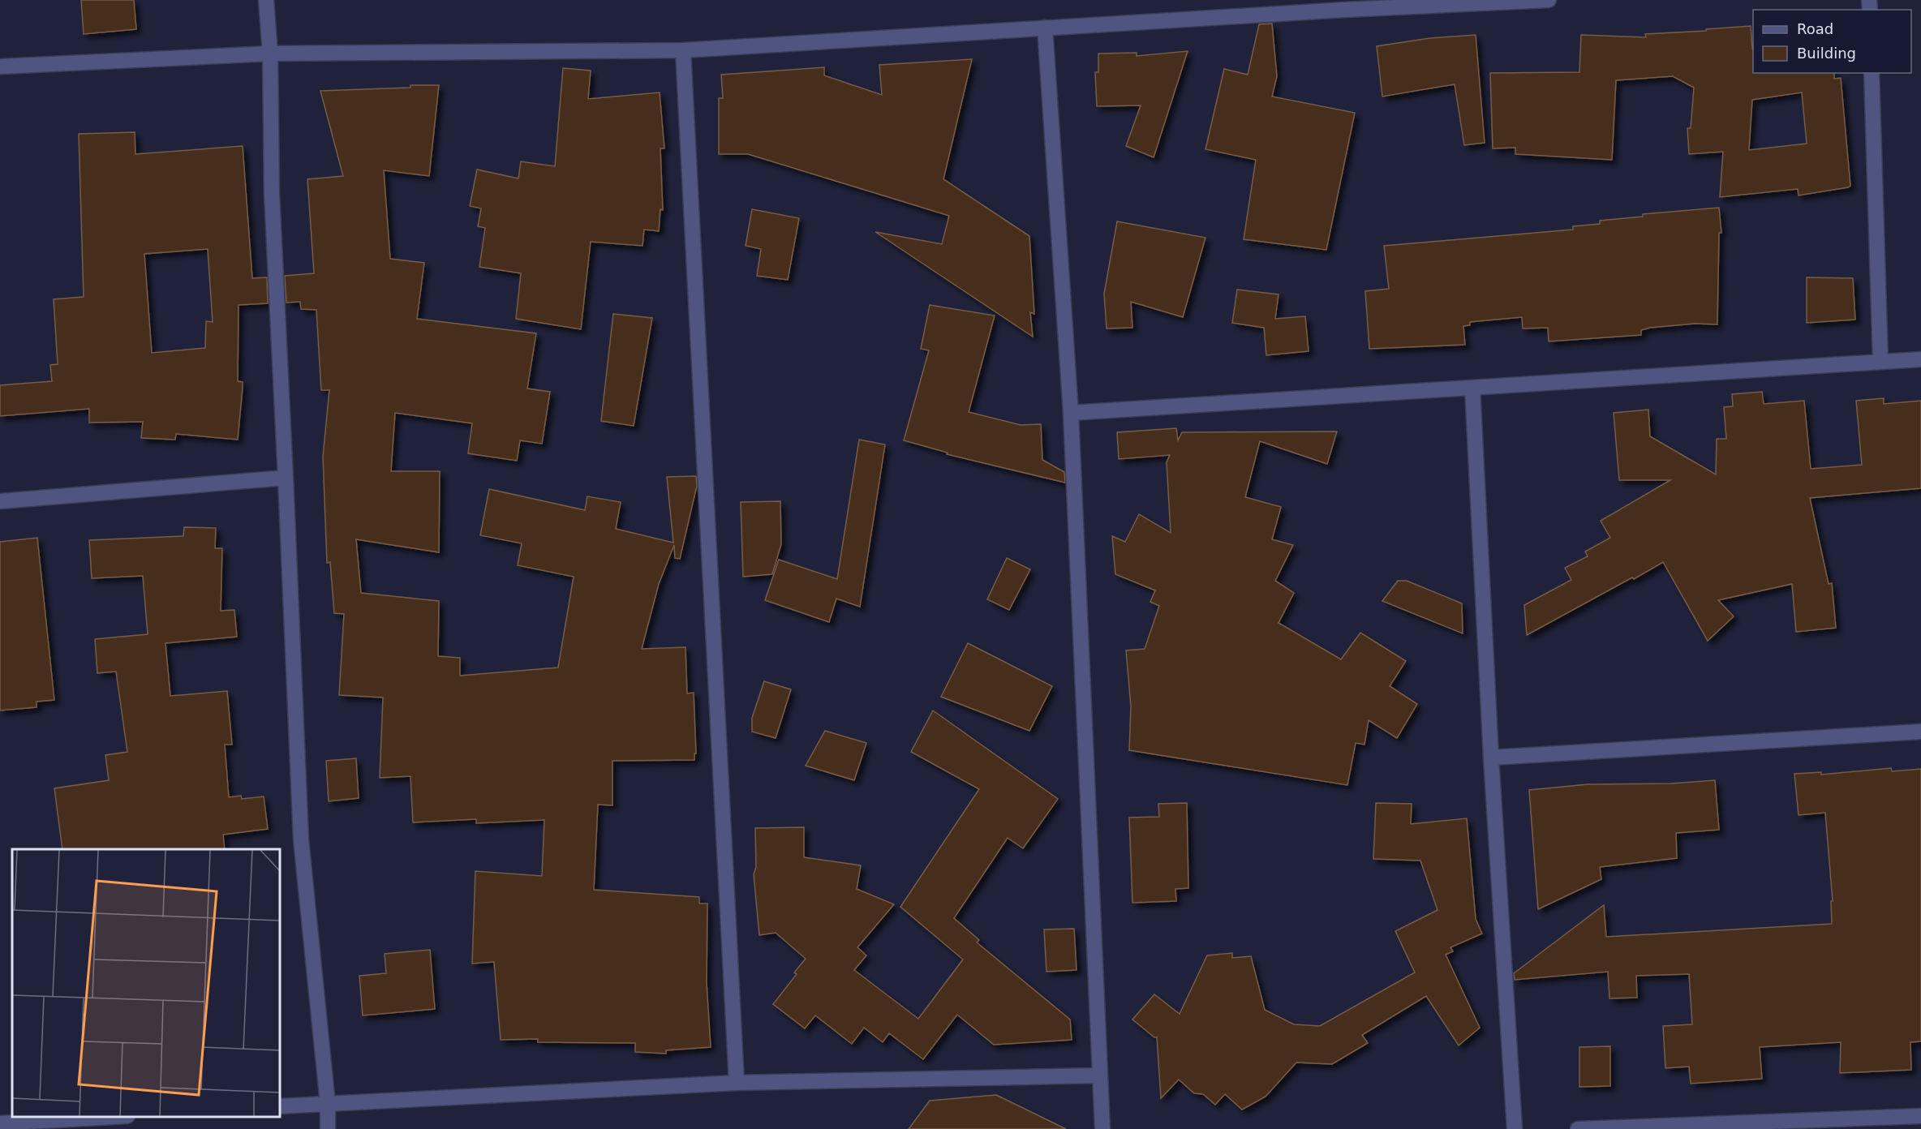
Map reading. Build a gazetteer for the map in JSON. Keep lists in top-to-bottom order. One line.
{"legend":["Road","Building"]}
